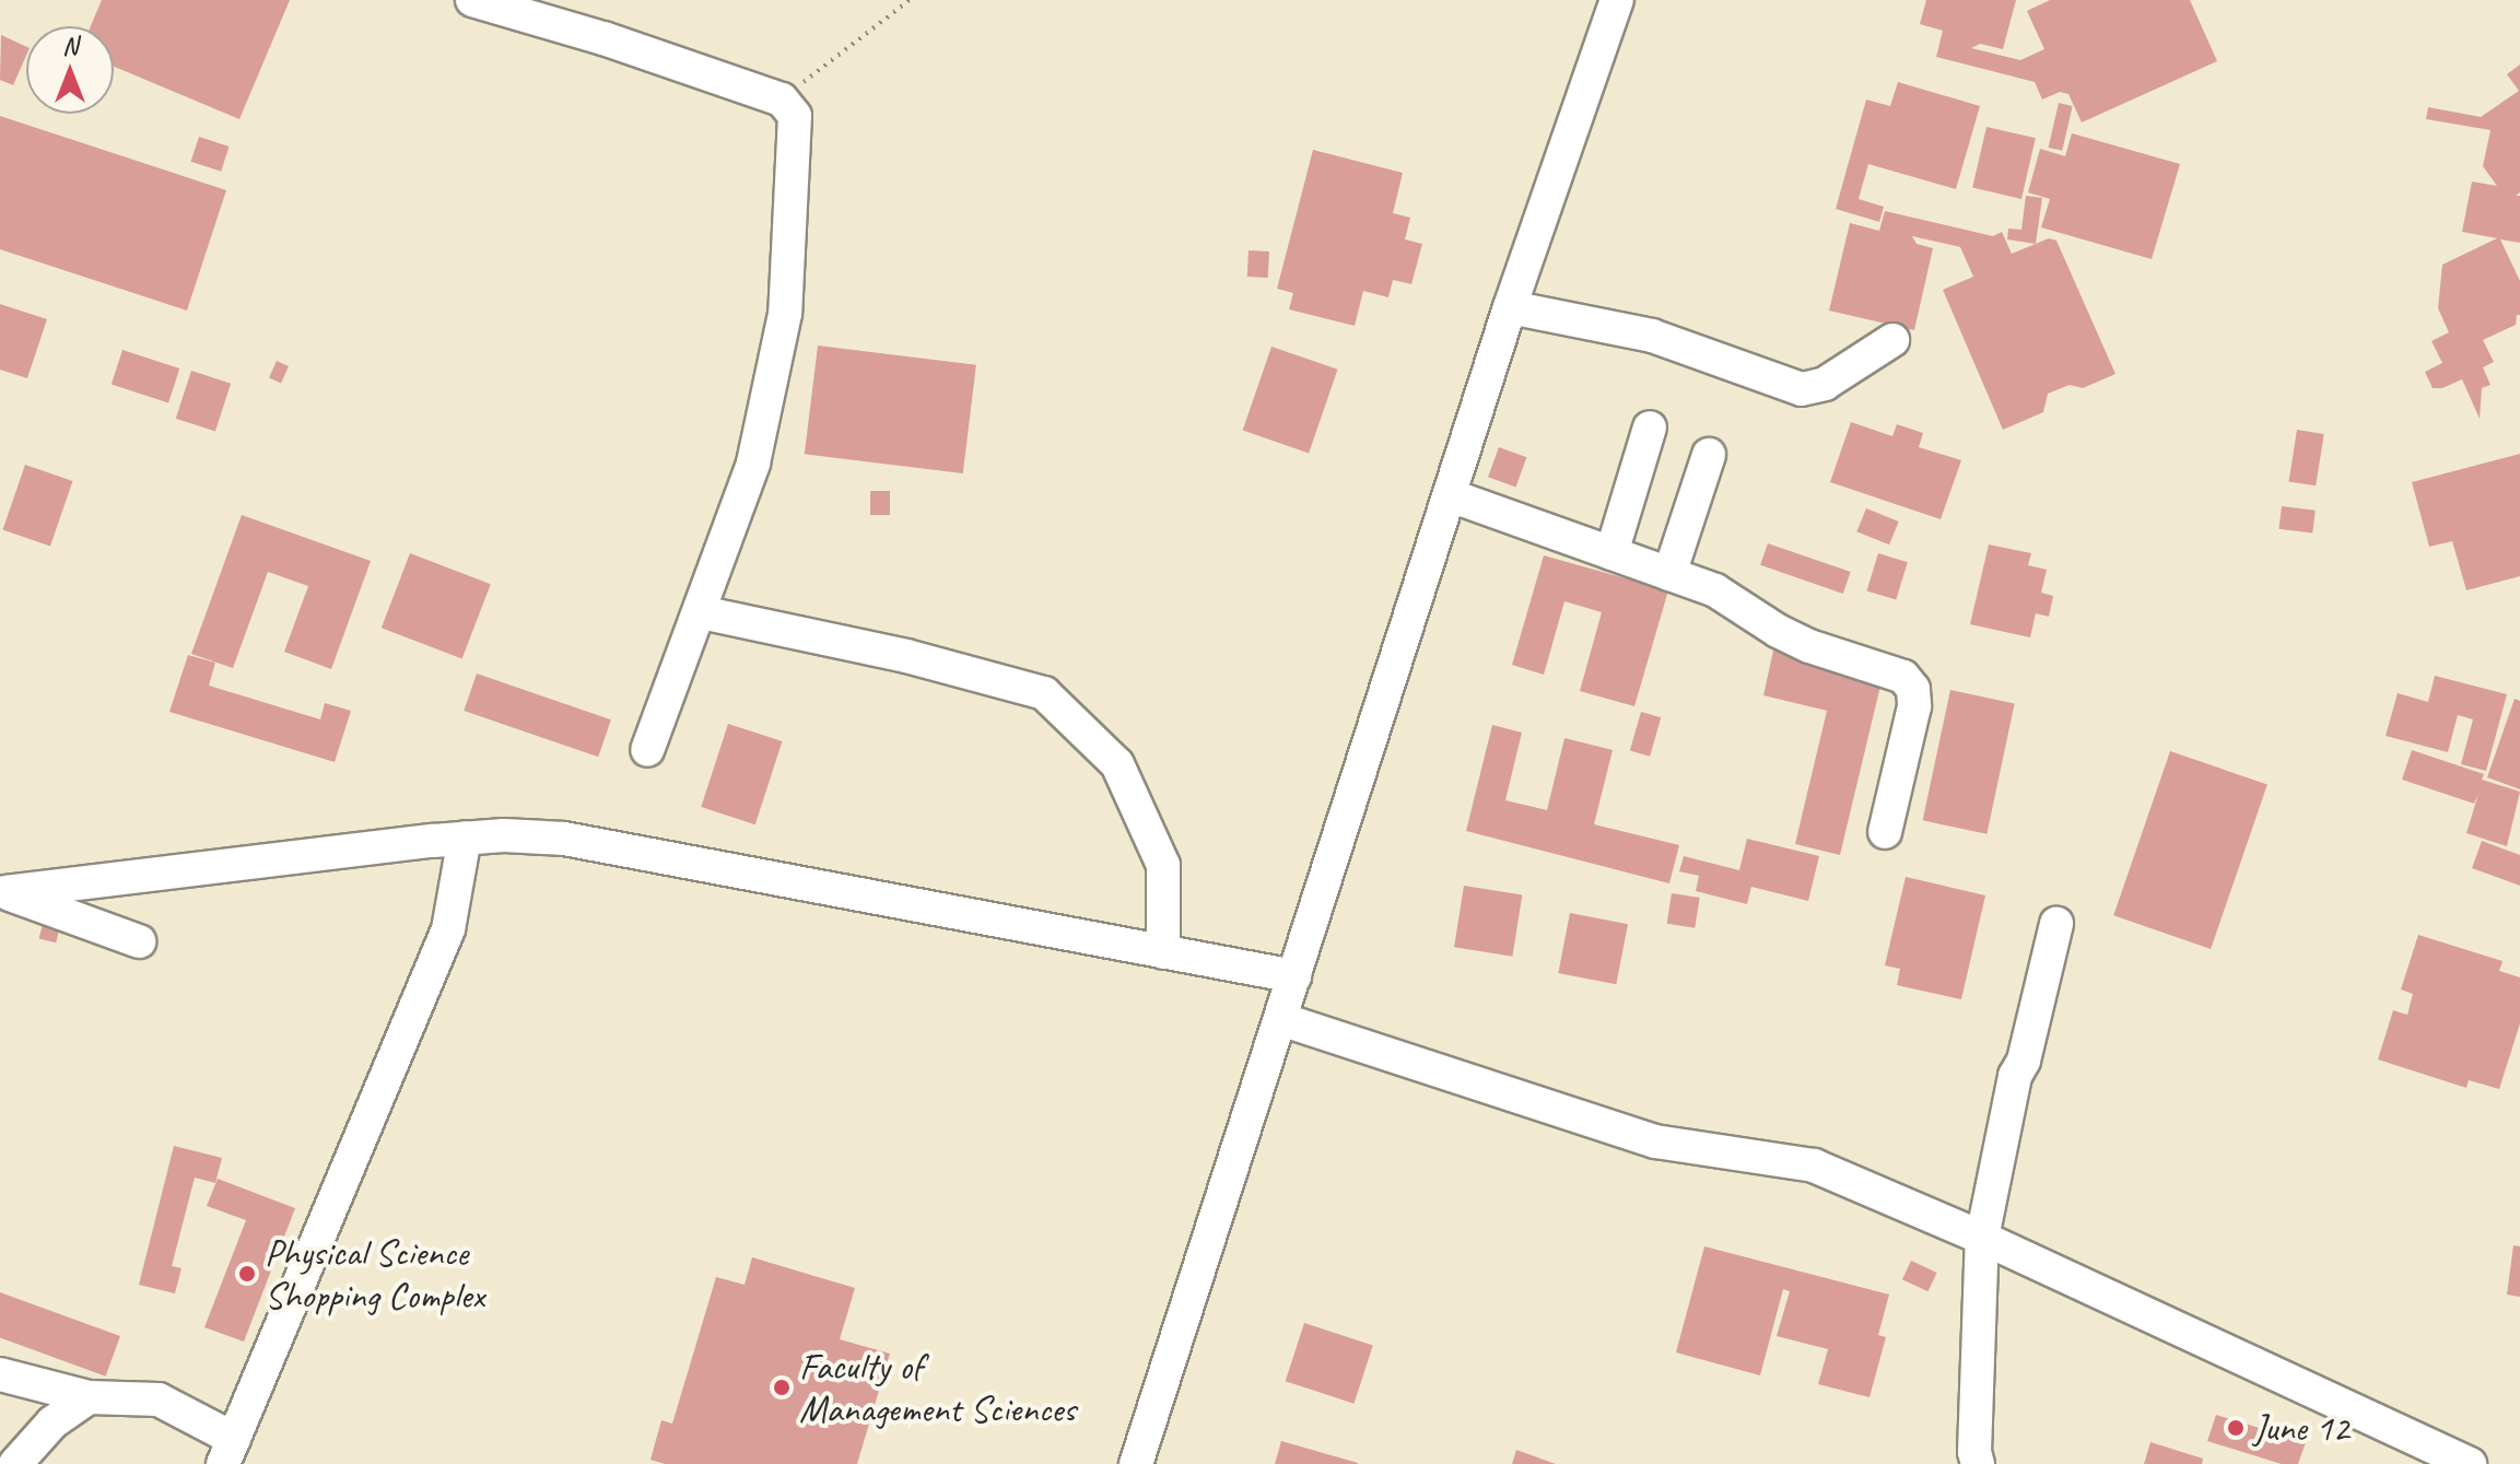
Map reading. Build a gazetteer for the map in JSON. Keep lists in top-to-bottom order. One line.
{"places":["Physical Science Shopping Complex","Faculty of Management Sciences","June 12"],"north":"top"}
